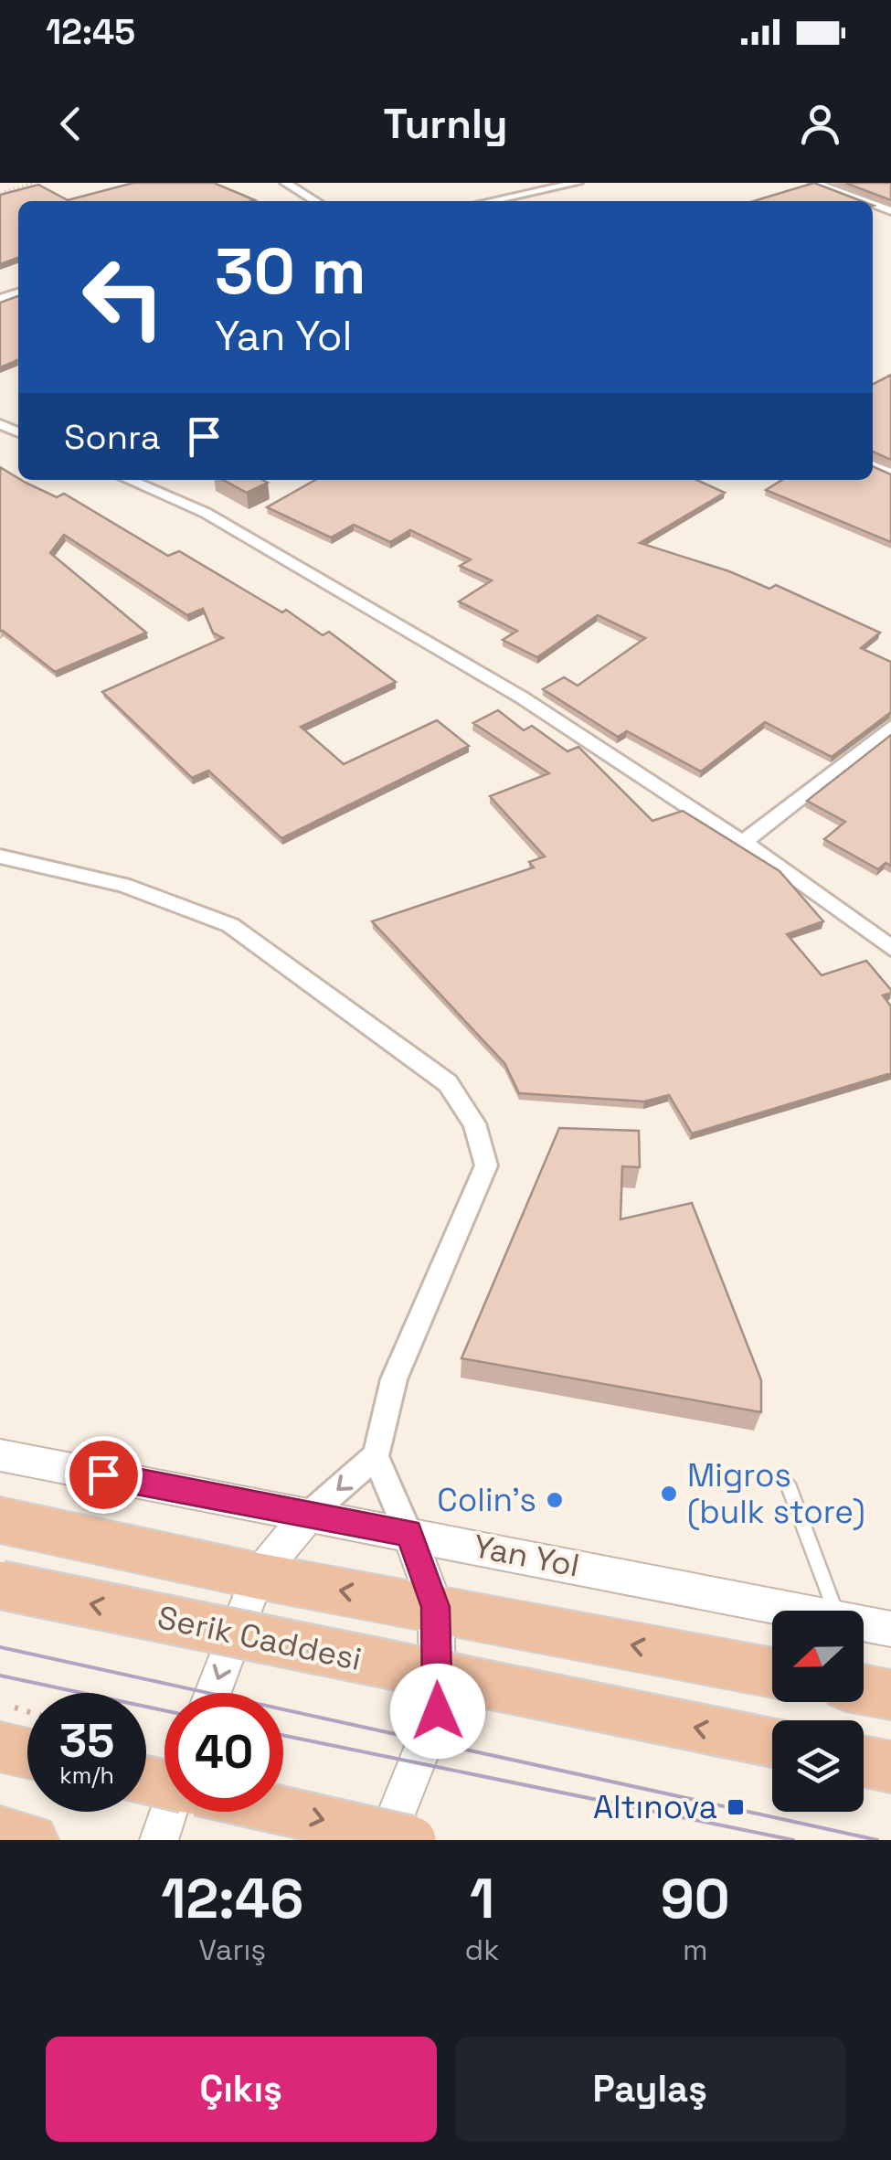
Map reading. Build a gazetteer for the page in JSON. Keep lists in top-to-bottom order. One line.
{"streets":{"highway":["Serik Caddesi"],"street":["Yan Yol"]},"places":{"other":["Migros (bulk store)","Colin's"],"transit":["Altınova"]},"north":"left","page":{"status":"12:45","header":"Turnly","turn":["30 m","Yan Yol"],"then":"Sonra","speed":"35 km/h","limit":"40","eta":["12:46","Varış","1","dk","90","m"],"buttons":["Çıkış","Paylaş"]}}
